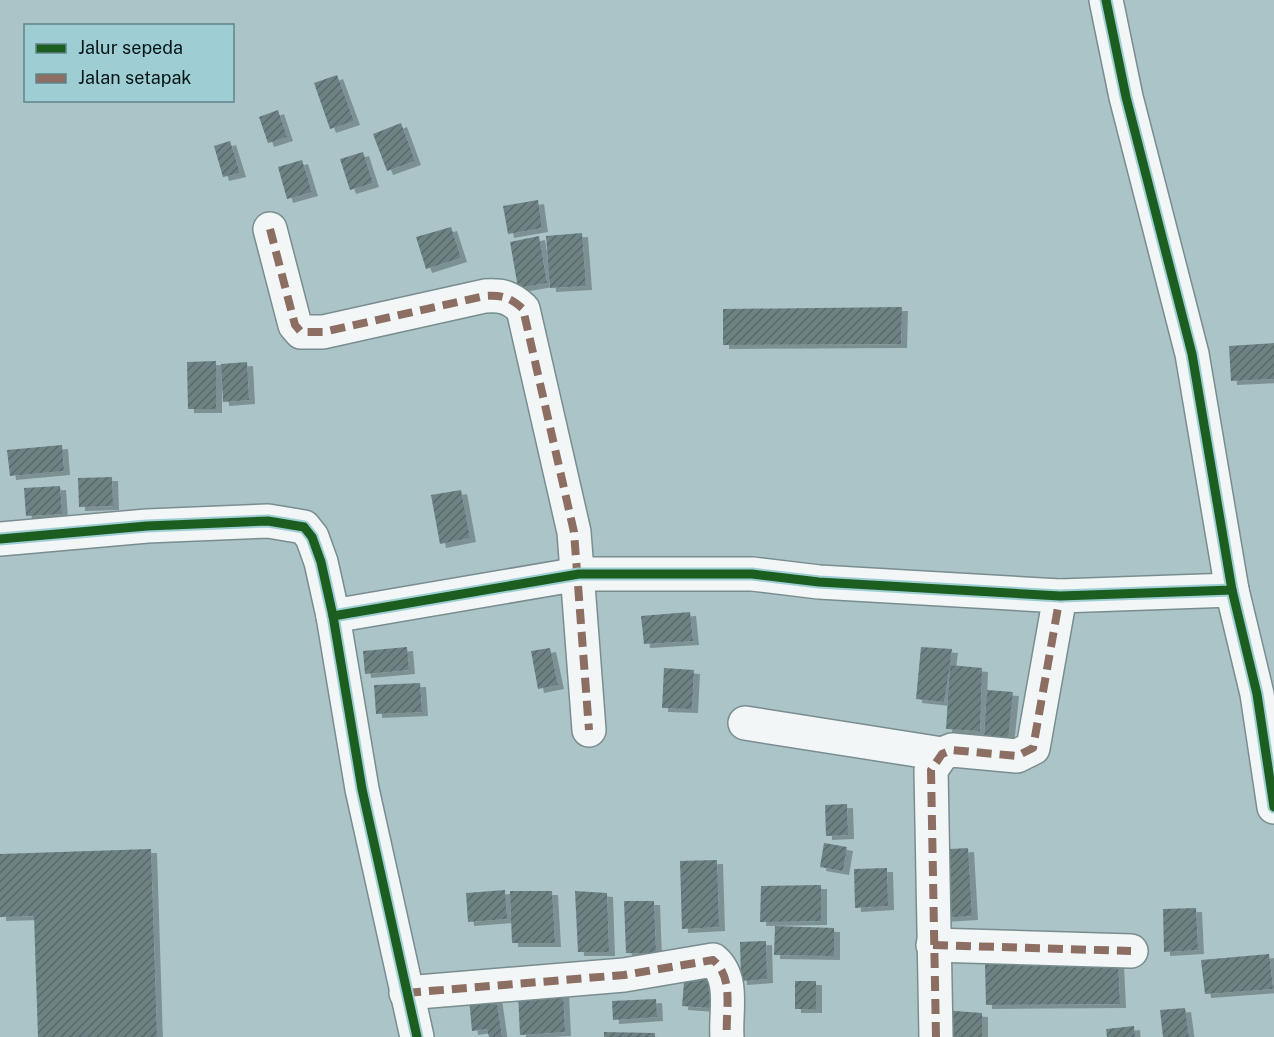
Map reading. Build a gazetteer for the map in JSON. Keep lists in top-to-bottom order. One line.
{"legend":["Jalur sepeda","Jalan setapak"]}
